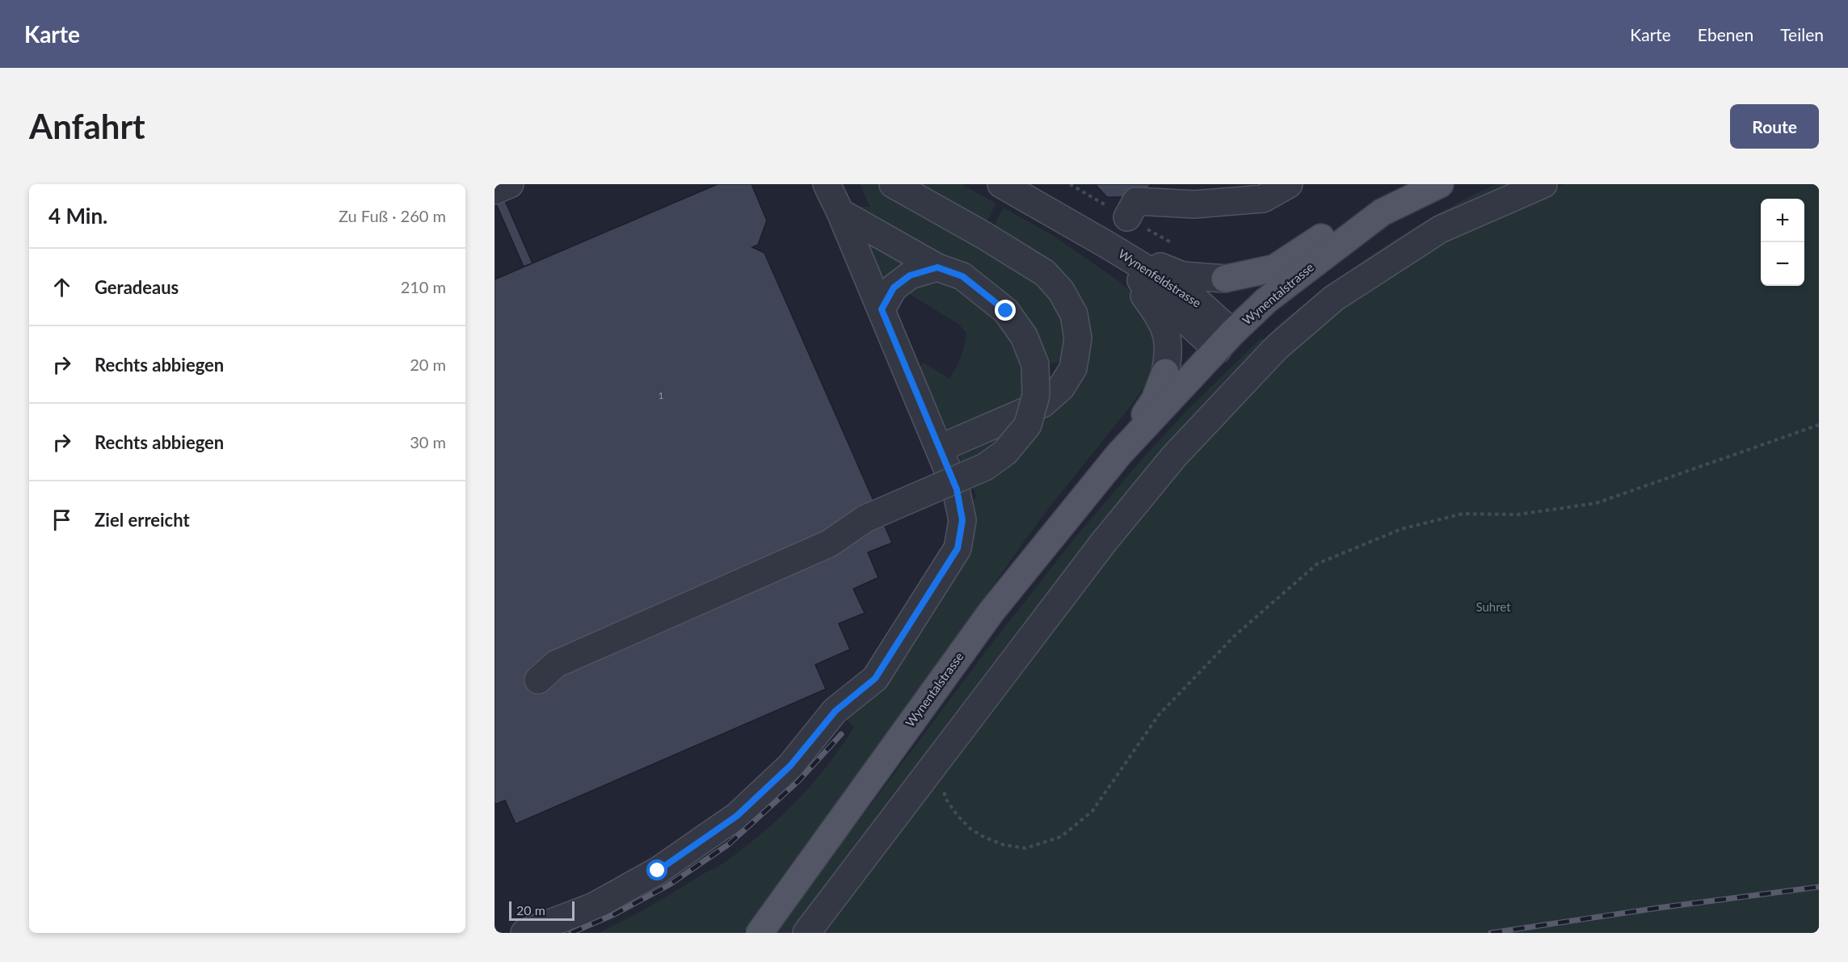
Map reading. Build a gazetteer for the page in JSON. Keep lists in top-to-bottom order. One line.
{"streets":{"main road":["Wynentalstrasse"],"street":["Wynenfeldstrasse"]},"crossings":[["Wynenfeldstrasse","Wynentalstrasse"]],"parks":["Suhret"],"house_numbers":["1"],"scale_bar":"20 m","page":{"header":"Karte","nav":["Karte","Ebenen","Teilen"],"buttons":"Route","title":"Anfahrt","heading":["4 Min.","Zu Fuß · 260 m"],"map_buttons":["+","−"],"list":[["Geradeaus","210 m"],["Rechts abbiegen","20 m"],["Rechts abbiegen","30 m"],"Ziel erreicht"],"scale":"20 m"}}
